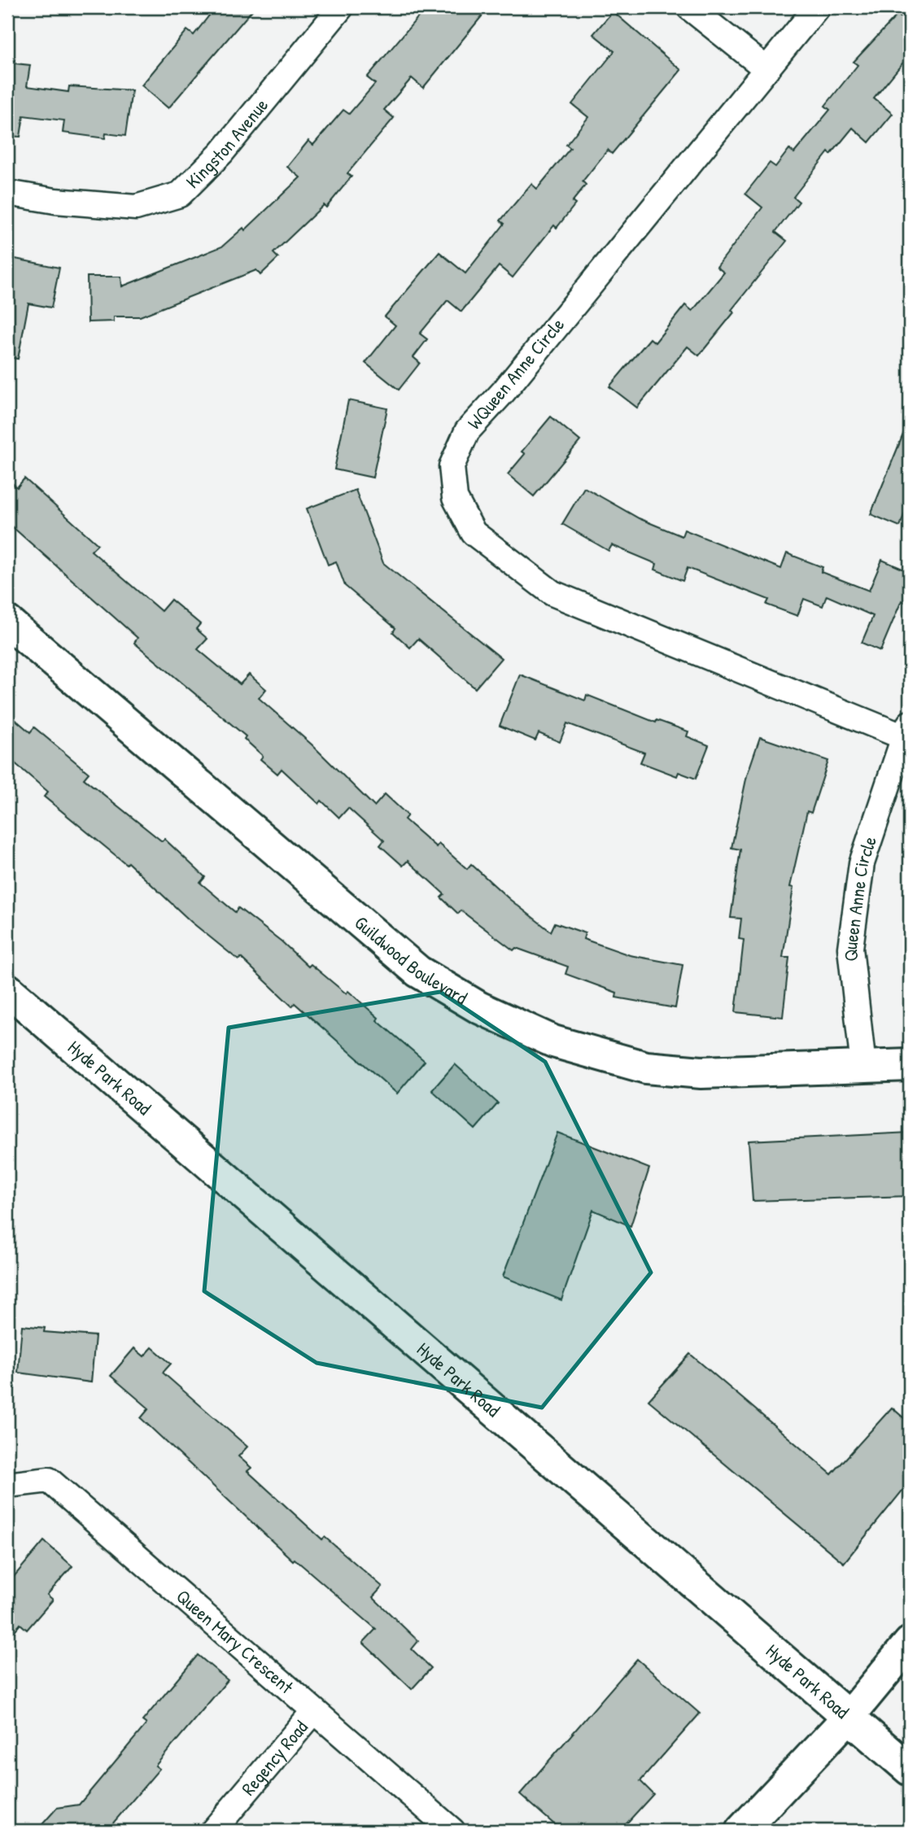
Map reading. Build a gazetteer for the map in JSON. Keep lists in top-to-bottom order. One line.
{"streets":{"street":["Kingston Avenue","WQueen Anne Circle","Queen Anne Circle","Guildwood Boulevard","Hyde Park Road","Queen Mary Crescent","Regency Road"]},"crossings":[["WQueen Anne Circle","Queen Anne Circle"],["Queen Anne Circle","Guildwood Boulevard"],["Queen Mary Crescent","Regency Road"]]}
